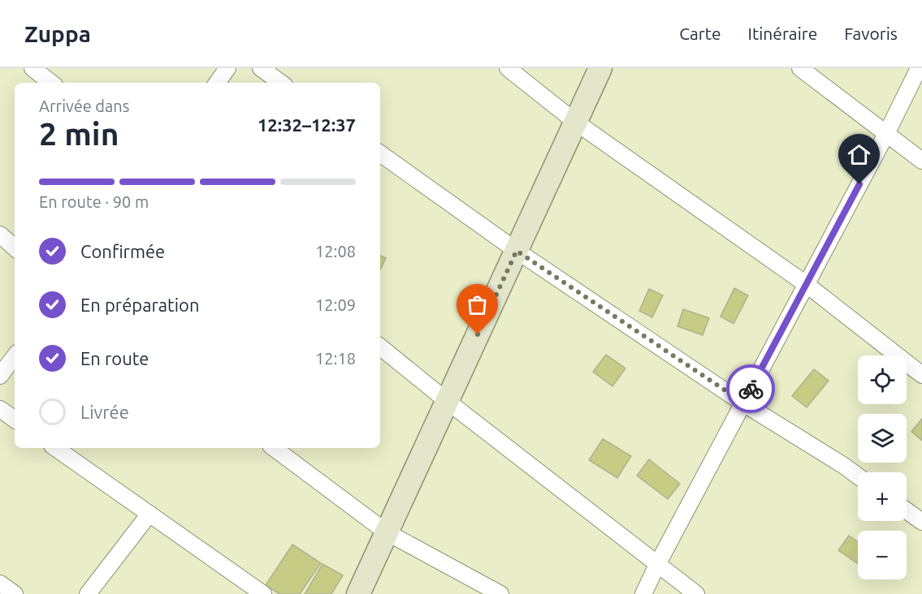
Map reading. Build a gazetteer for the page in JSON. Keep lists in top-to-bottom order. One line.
{"page":{"header":"Zuppa","nav":["Carte","Itinéraire","Favoris"],"heading":["2 min","Arrivée dans","12:32–12:37"],"bar":"En route · 90 m","list":[["Confirmée","12:08"],["En préparation","12:09"],["En route","12:18"],"Livrée"],"map_buttons":["+","−"]}}
